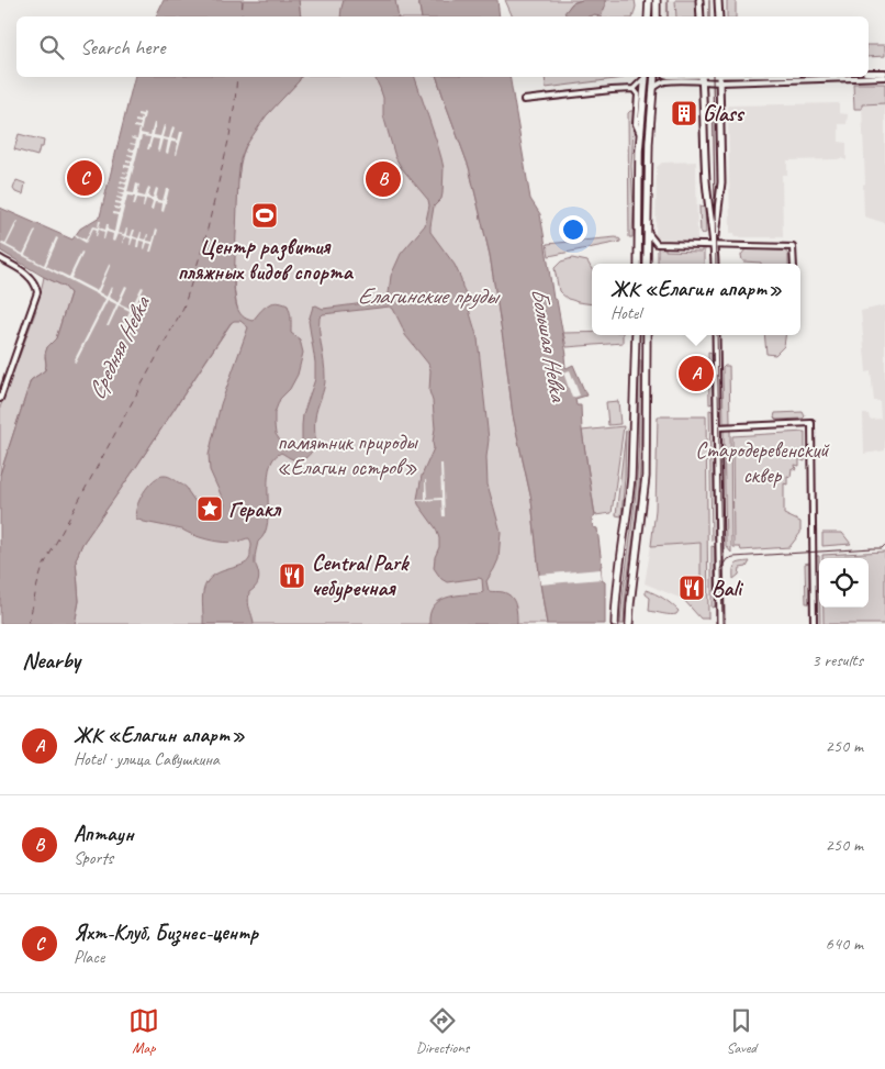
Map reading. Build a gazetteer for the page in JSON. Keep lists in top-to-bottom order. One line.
{"water":["Елагинские пруды","Большая Невка","Средняя Невка"],"parks":["памятник природы «Елагин остров»","Стародеревенский сквер"],"places":{"building":["Glass"],"sports":["Центр развития пляжных видов спорта"],"place":["Геракл"],"restaurant":["Central Park чебуречная","Bali"]},"page":{"search":"Search here","pins":["C","B","A"],"popup":["ЖК «Елагин апарт»","Hotel"],"heading":["Nearby","3 results"],"list":[{"mark":"A","name":"ЖК «Елагин апарт»","note":"Hotel · улица Савушкина","value":"250 m"},{"mark":"B","name":"Аптаун","note":"Sports","value":"250 m"},{"mark":"C","name":"Яхт-Клуб, Бизнес-центр","note":"Place","value":"640 m"}],"nav":["Map","Directions","Saved"]}}
